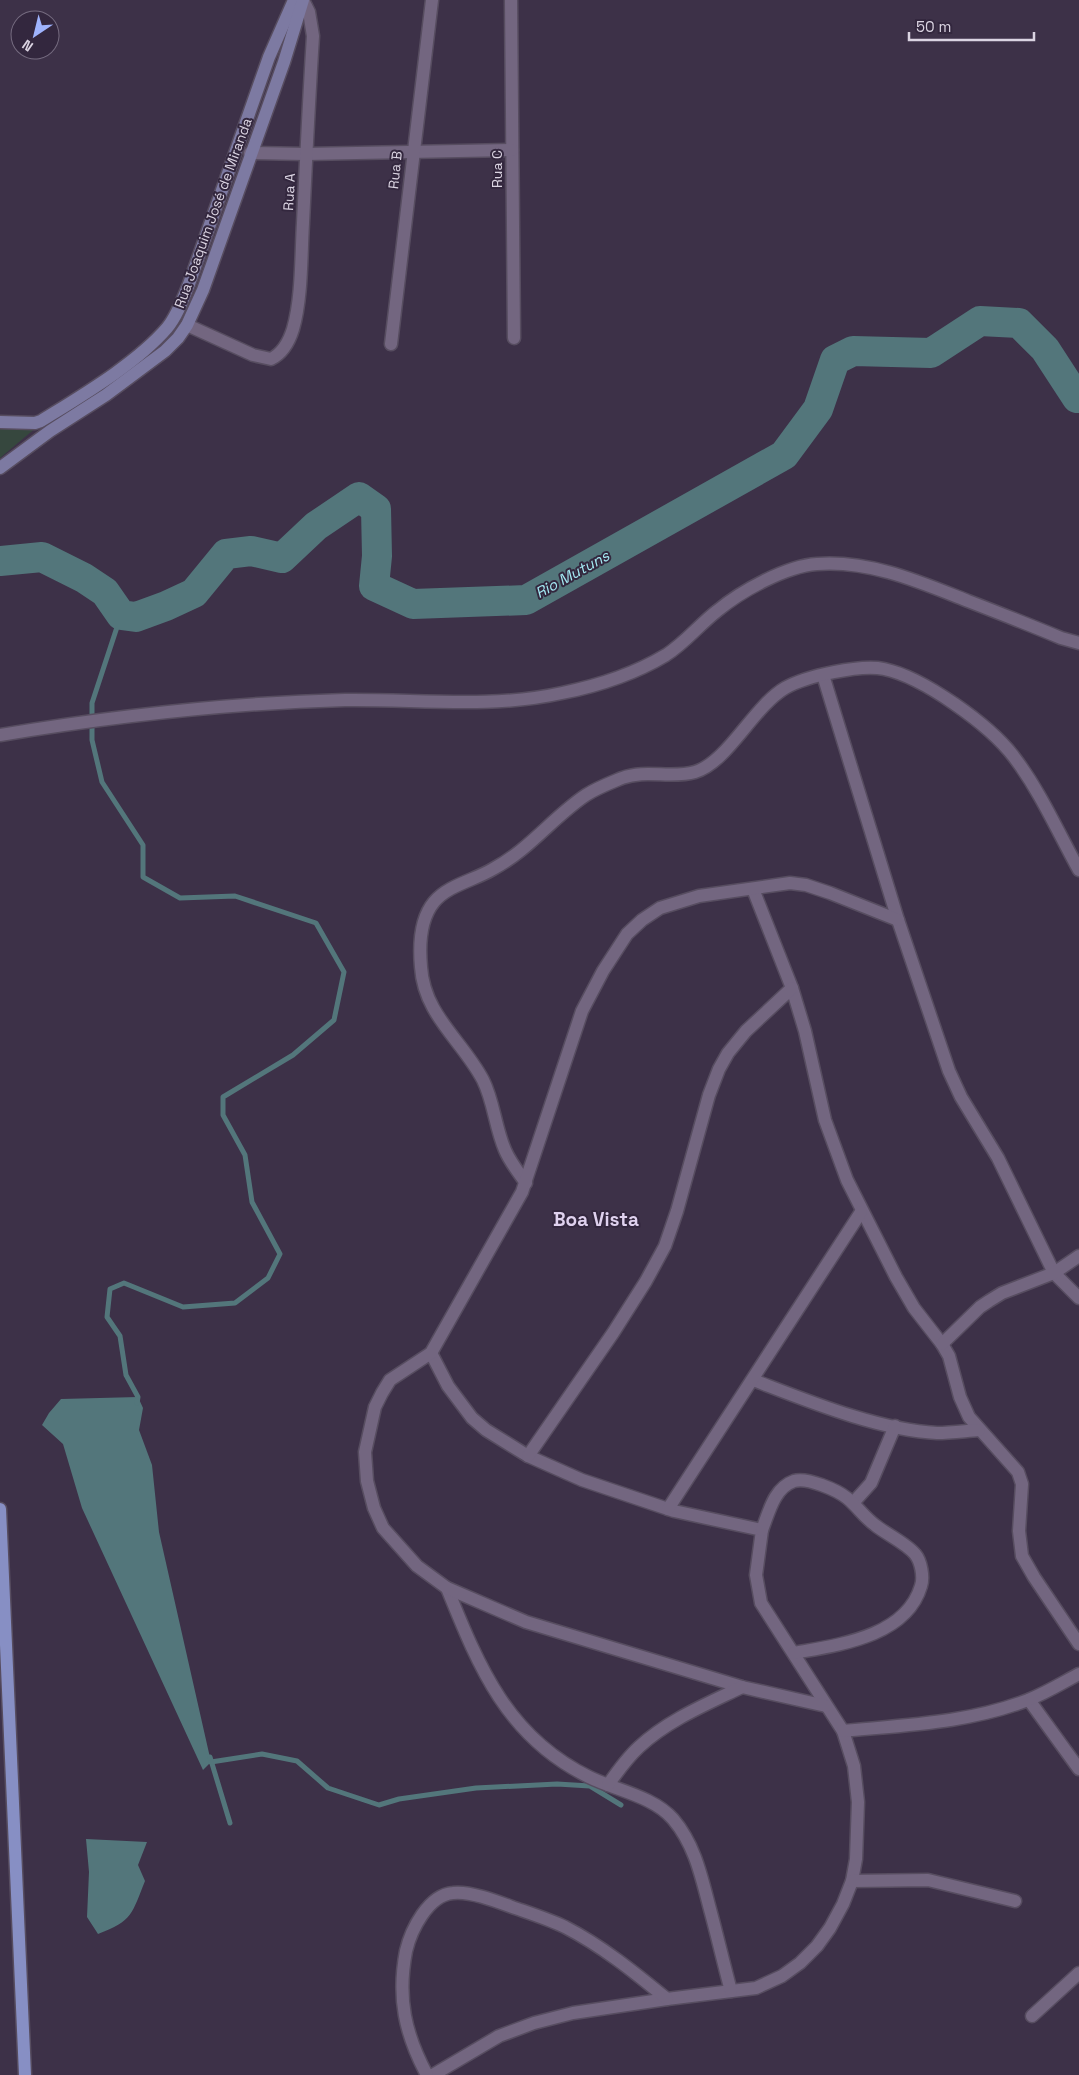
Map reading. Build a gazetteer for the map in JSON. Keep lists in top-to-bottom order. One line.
{"streets":{"street":["Rua C","Rua B","Rua A","Rua Joaquim José de Miranda"]},"crossings":[["Rua A","Rua Joaquim José de Miranda"]],"districts":["Boa Vista"],"water":["Rio Mutuns"],"scale_bar":"50 m","north":"bottom left"}
